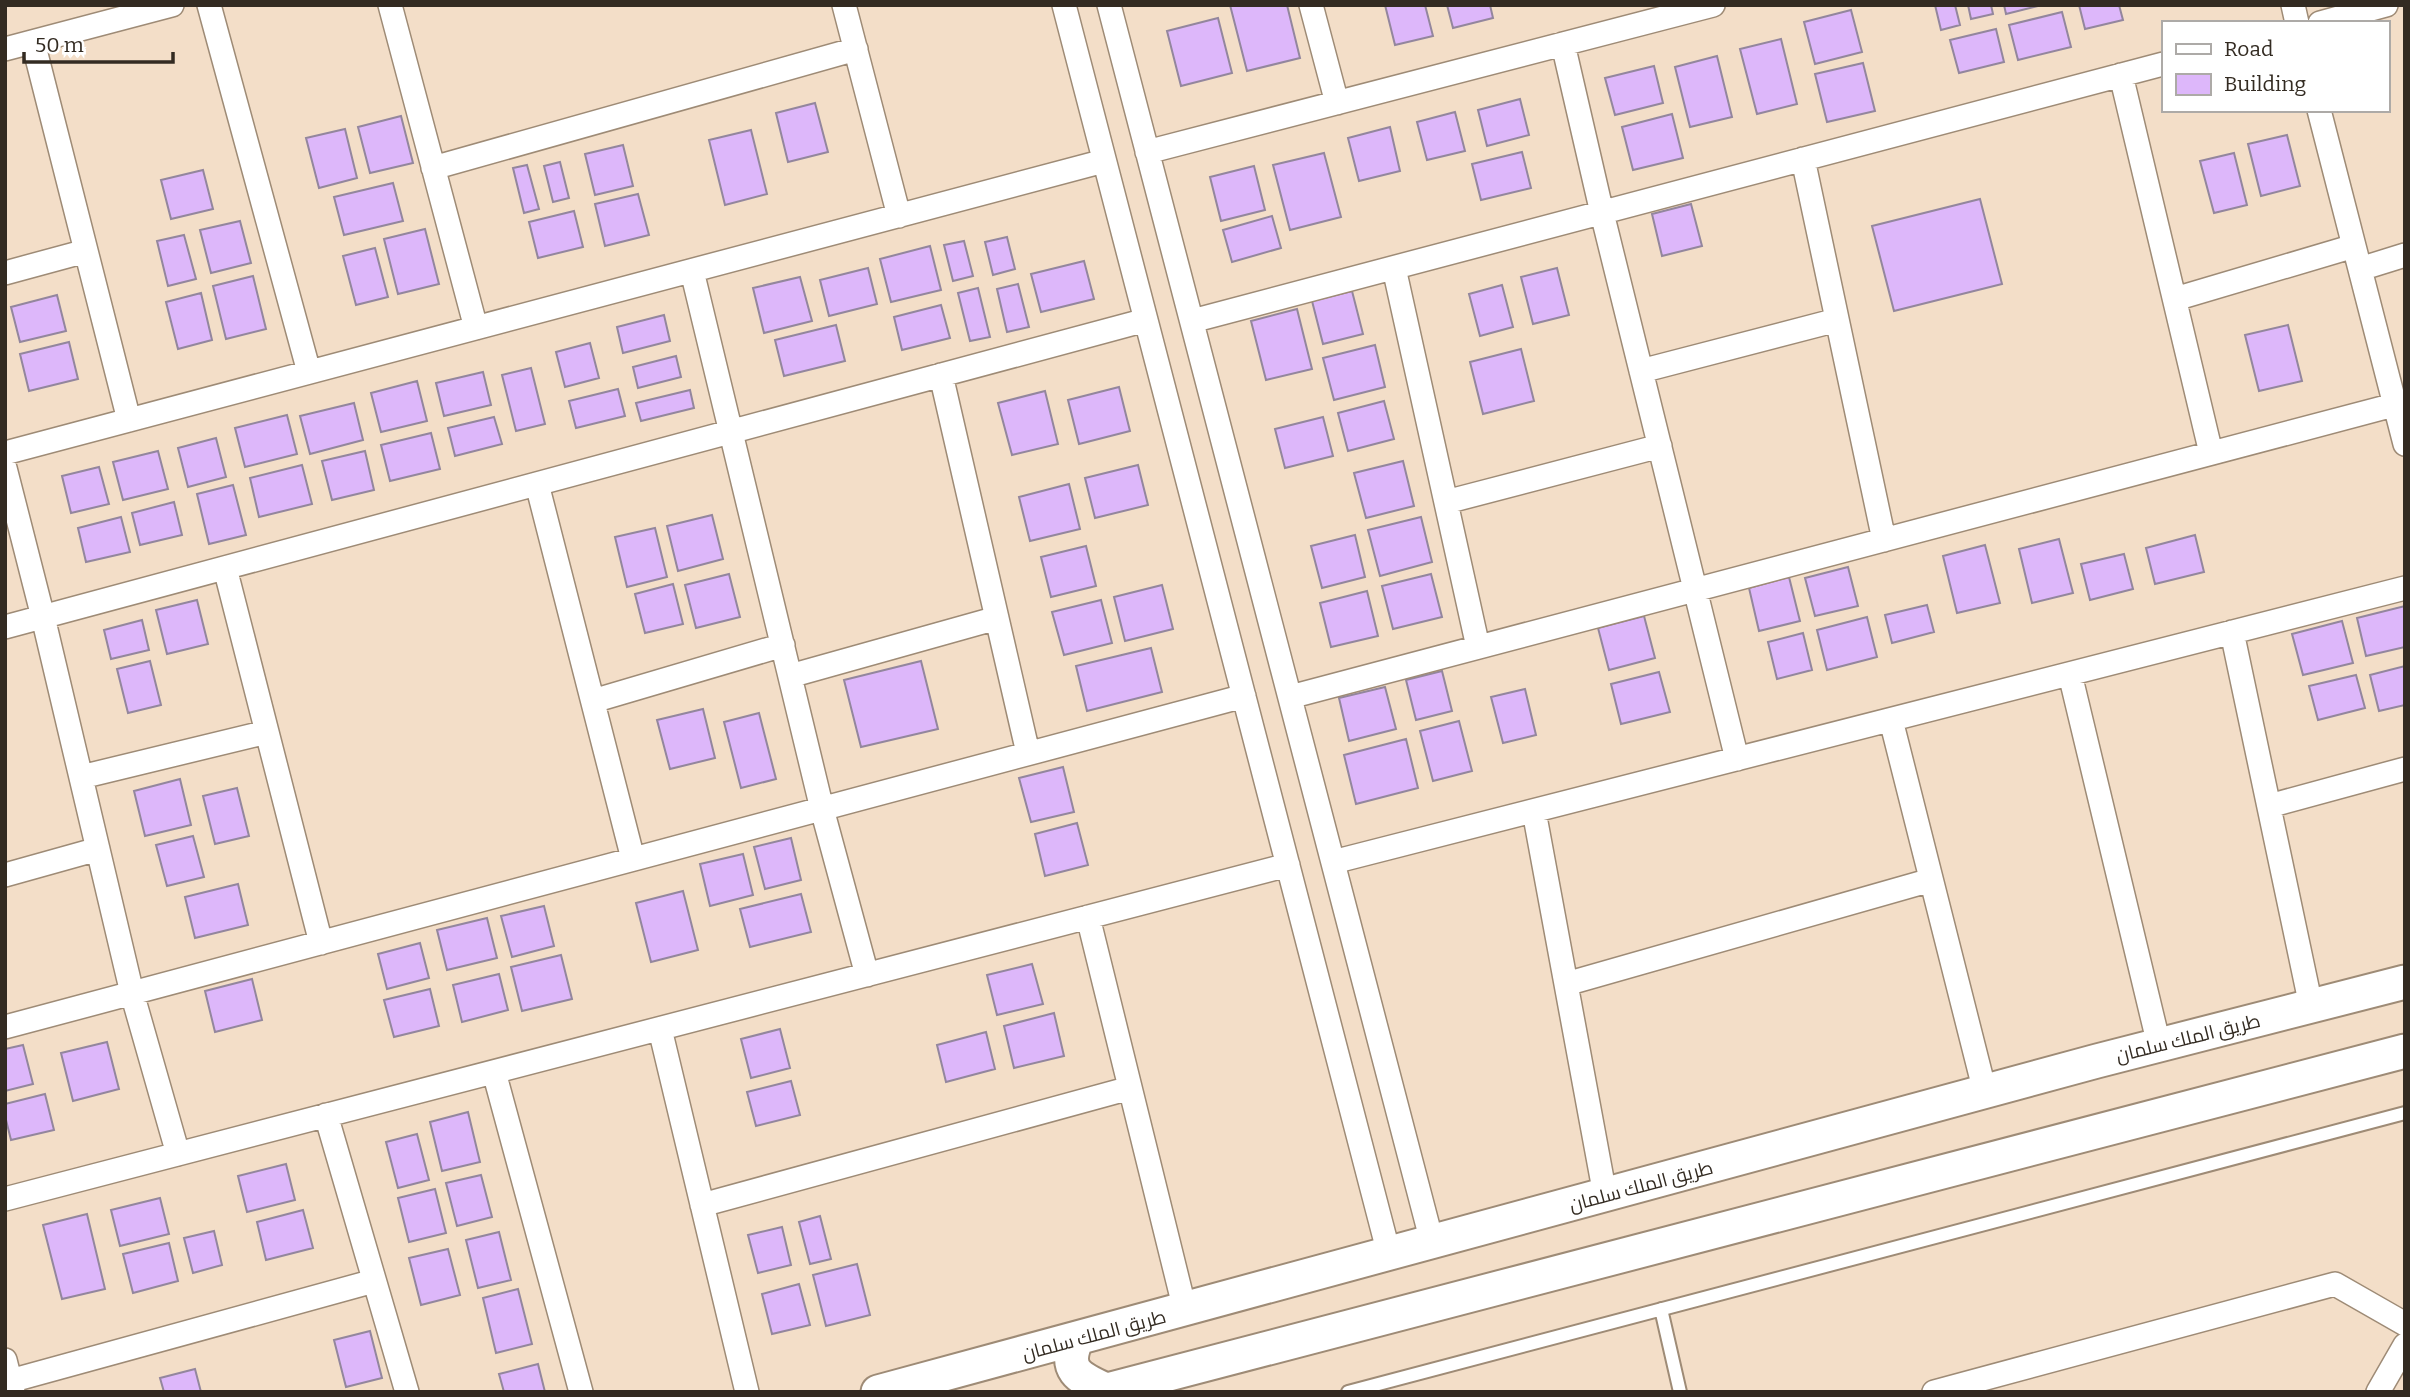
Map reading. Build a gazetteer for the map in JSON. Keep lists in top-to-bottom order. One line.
{"streets":{"main road":["طريق الملك سلمان"]},"legend":["Road","Building"],"scale_bar":"50 m"}
